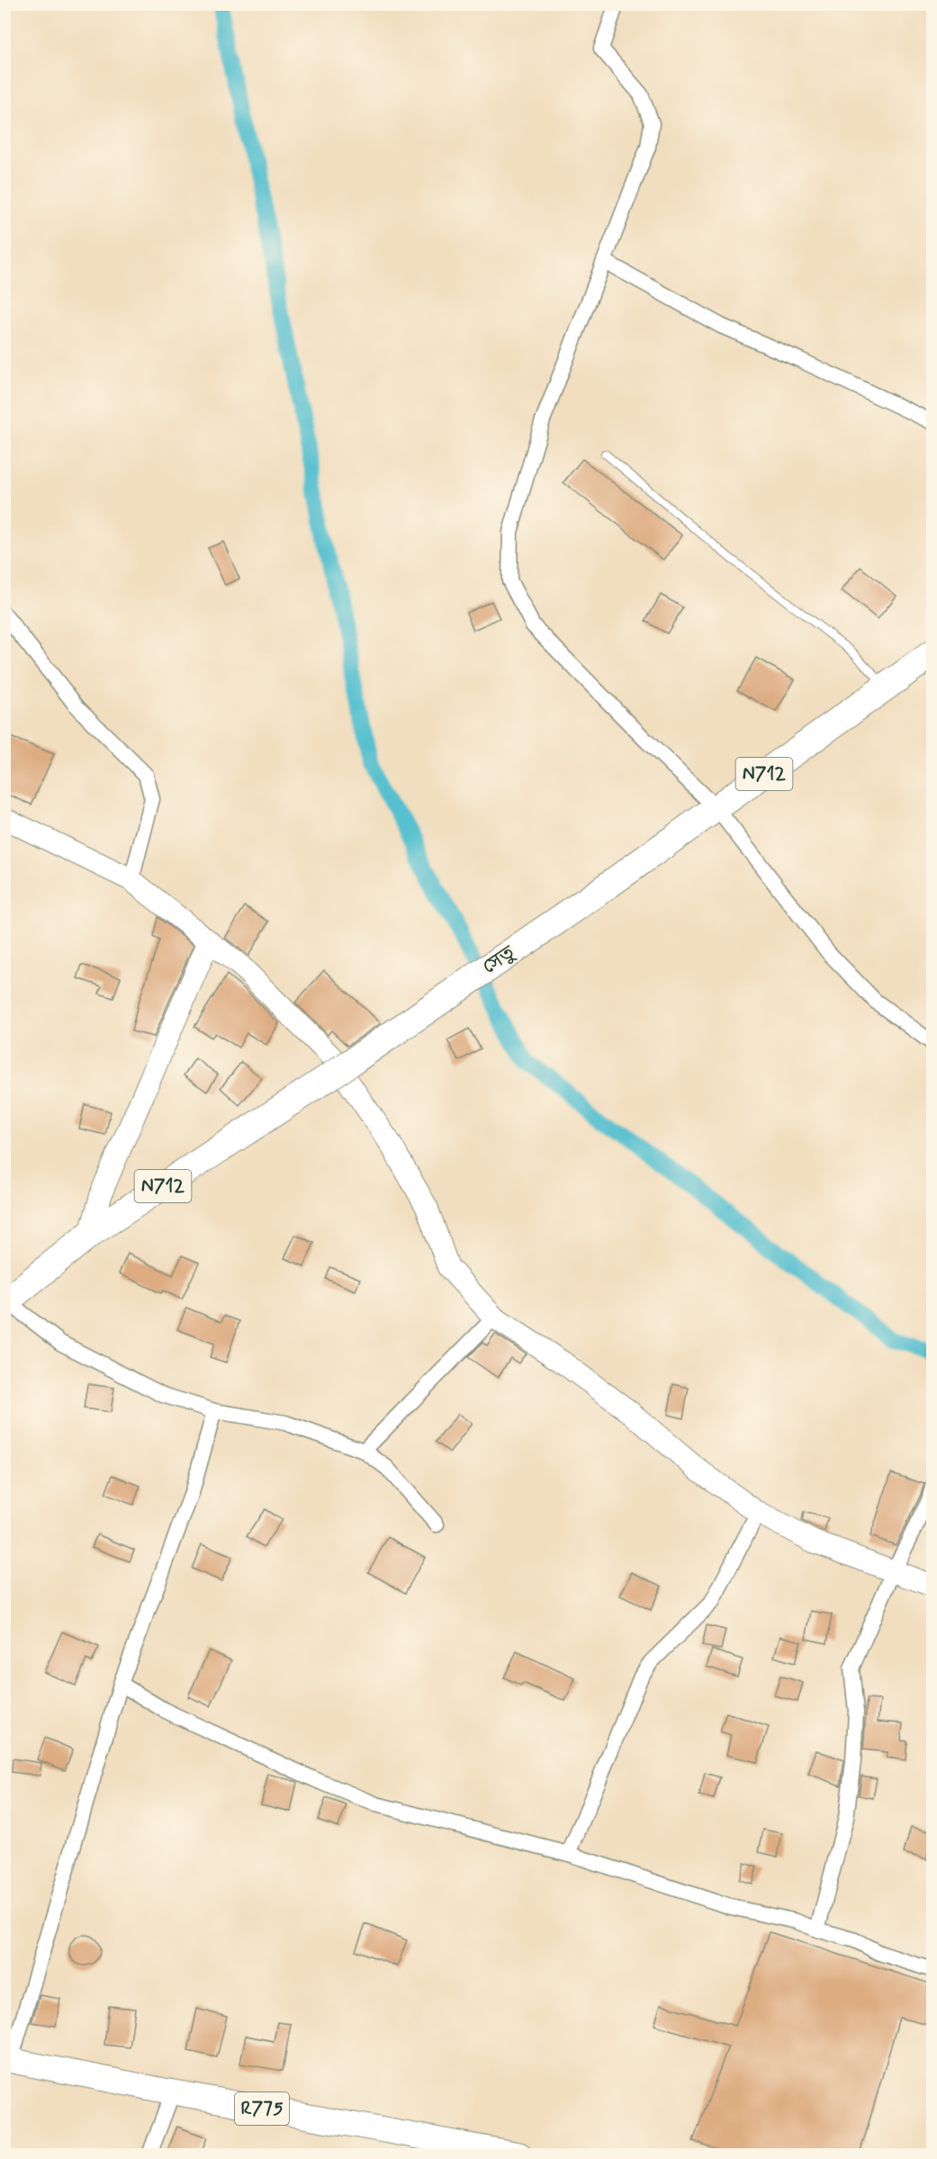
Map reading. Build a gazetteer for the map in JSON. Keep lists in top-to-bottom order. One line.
{"streets":{"highway":["N712","সেতু"],"main road":["R775"]},"crossings":[["N712","সেতু"]]}
